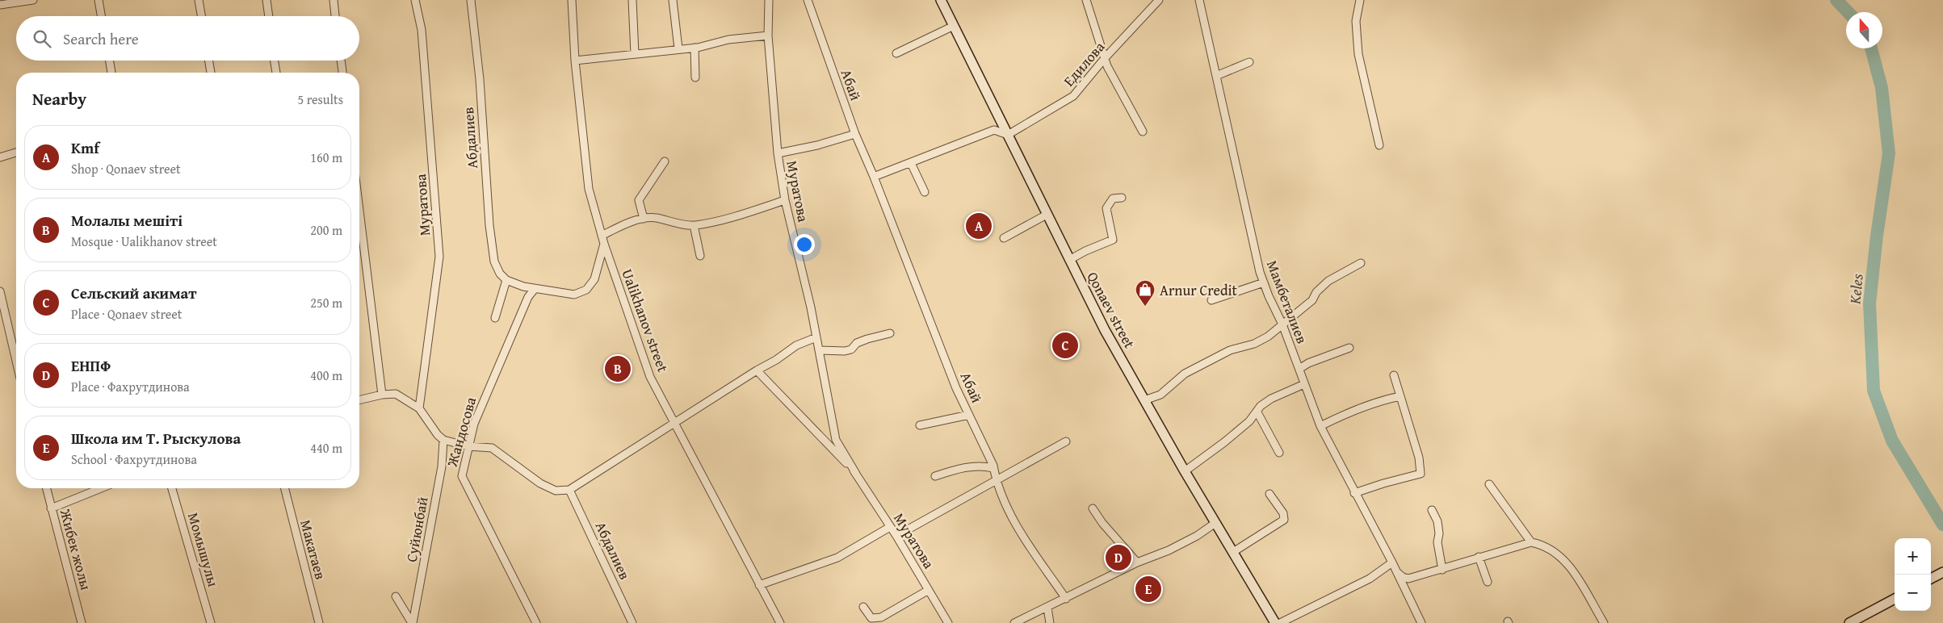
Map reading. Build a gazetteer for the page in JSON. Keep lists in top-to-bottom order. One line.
{"streets":{"main road":["Qonaev street"],"street":["Едилова","Абай","Абдалиев","Муратова","Мамбеталиев","Ualikhanov street","Жандосова","Суйюнбай","Жибек жолы","Момышулы","Макатаев"]},"crossings":[["Едилова","Qonaev street"]],"water":["Keles"],"places":{"shop":["Arnur Credit"]},"north":"top","page":{"search":"Search here","heading":["Nearby","5 results"],"list":[{"mark":"A","name":"Kmf","note":"Shop · Qonaev street","value":"160 m"},{"mark":"B","name":"Молалы мешіті","note":"Mosque · Ualikhanov street","value":"200 m"},{"mark":"C","name":"Сельский акимат","note":"Place · Qonaev street","value":"250 m"},{"mark":"D","name":"ЕНПФ","note":"Place · Фахрутдинова","value":"400 m"},{"mark":"E","name":"Школа им Т. Рыскулова","note":"School · Фахрутдинова","value":"440 m"}],"pins":["A","C","B","D","E"],"map_buttons":["+","−"]}}
